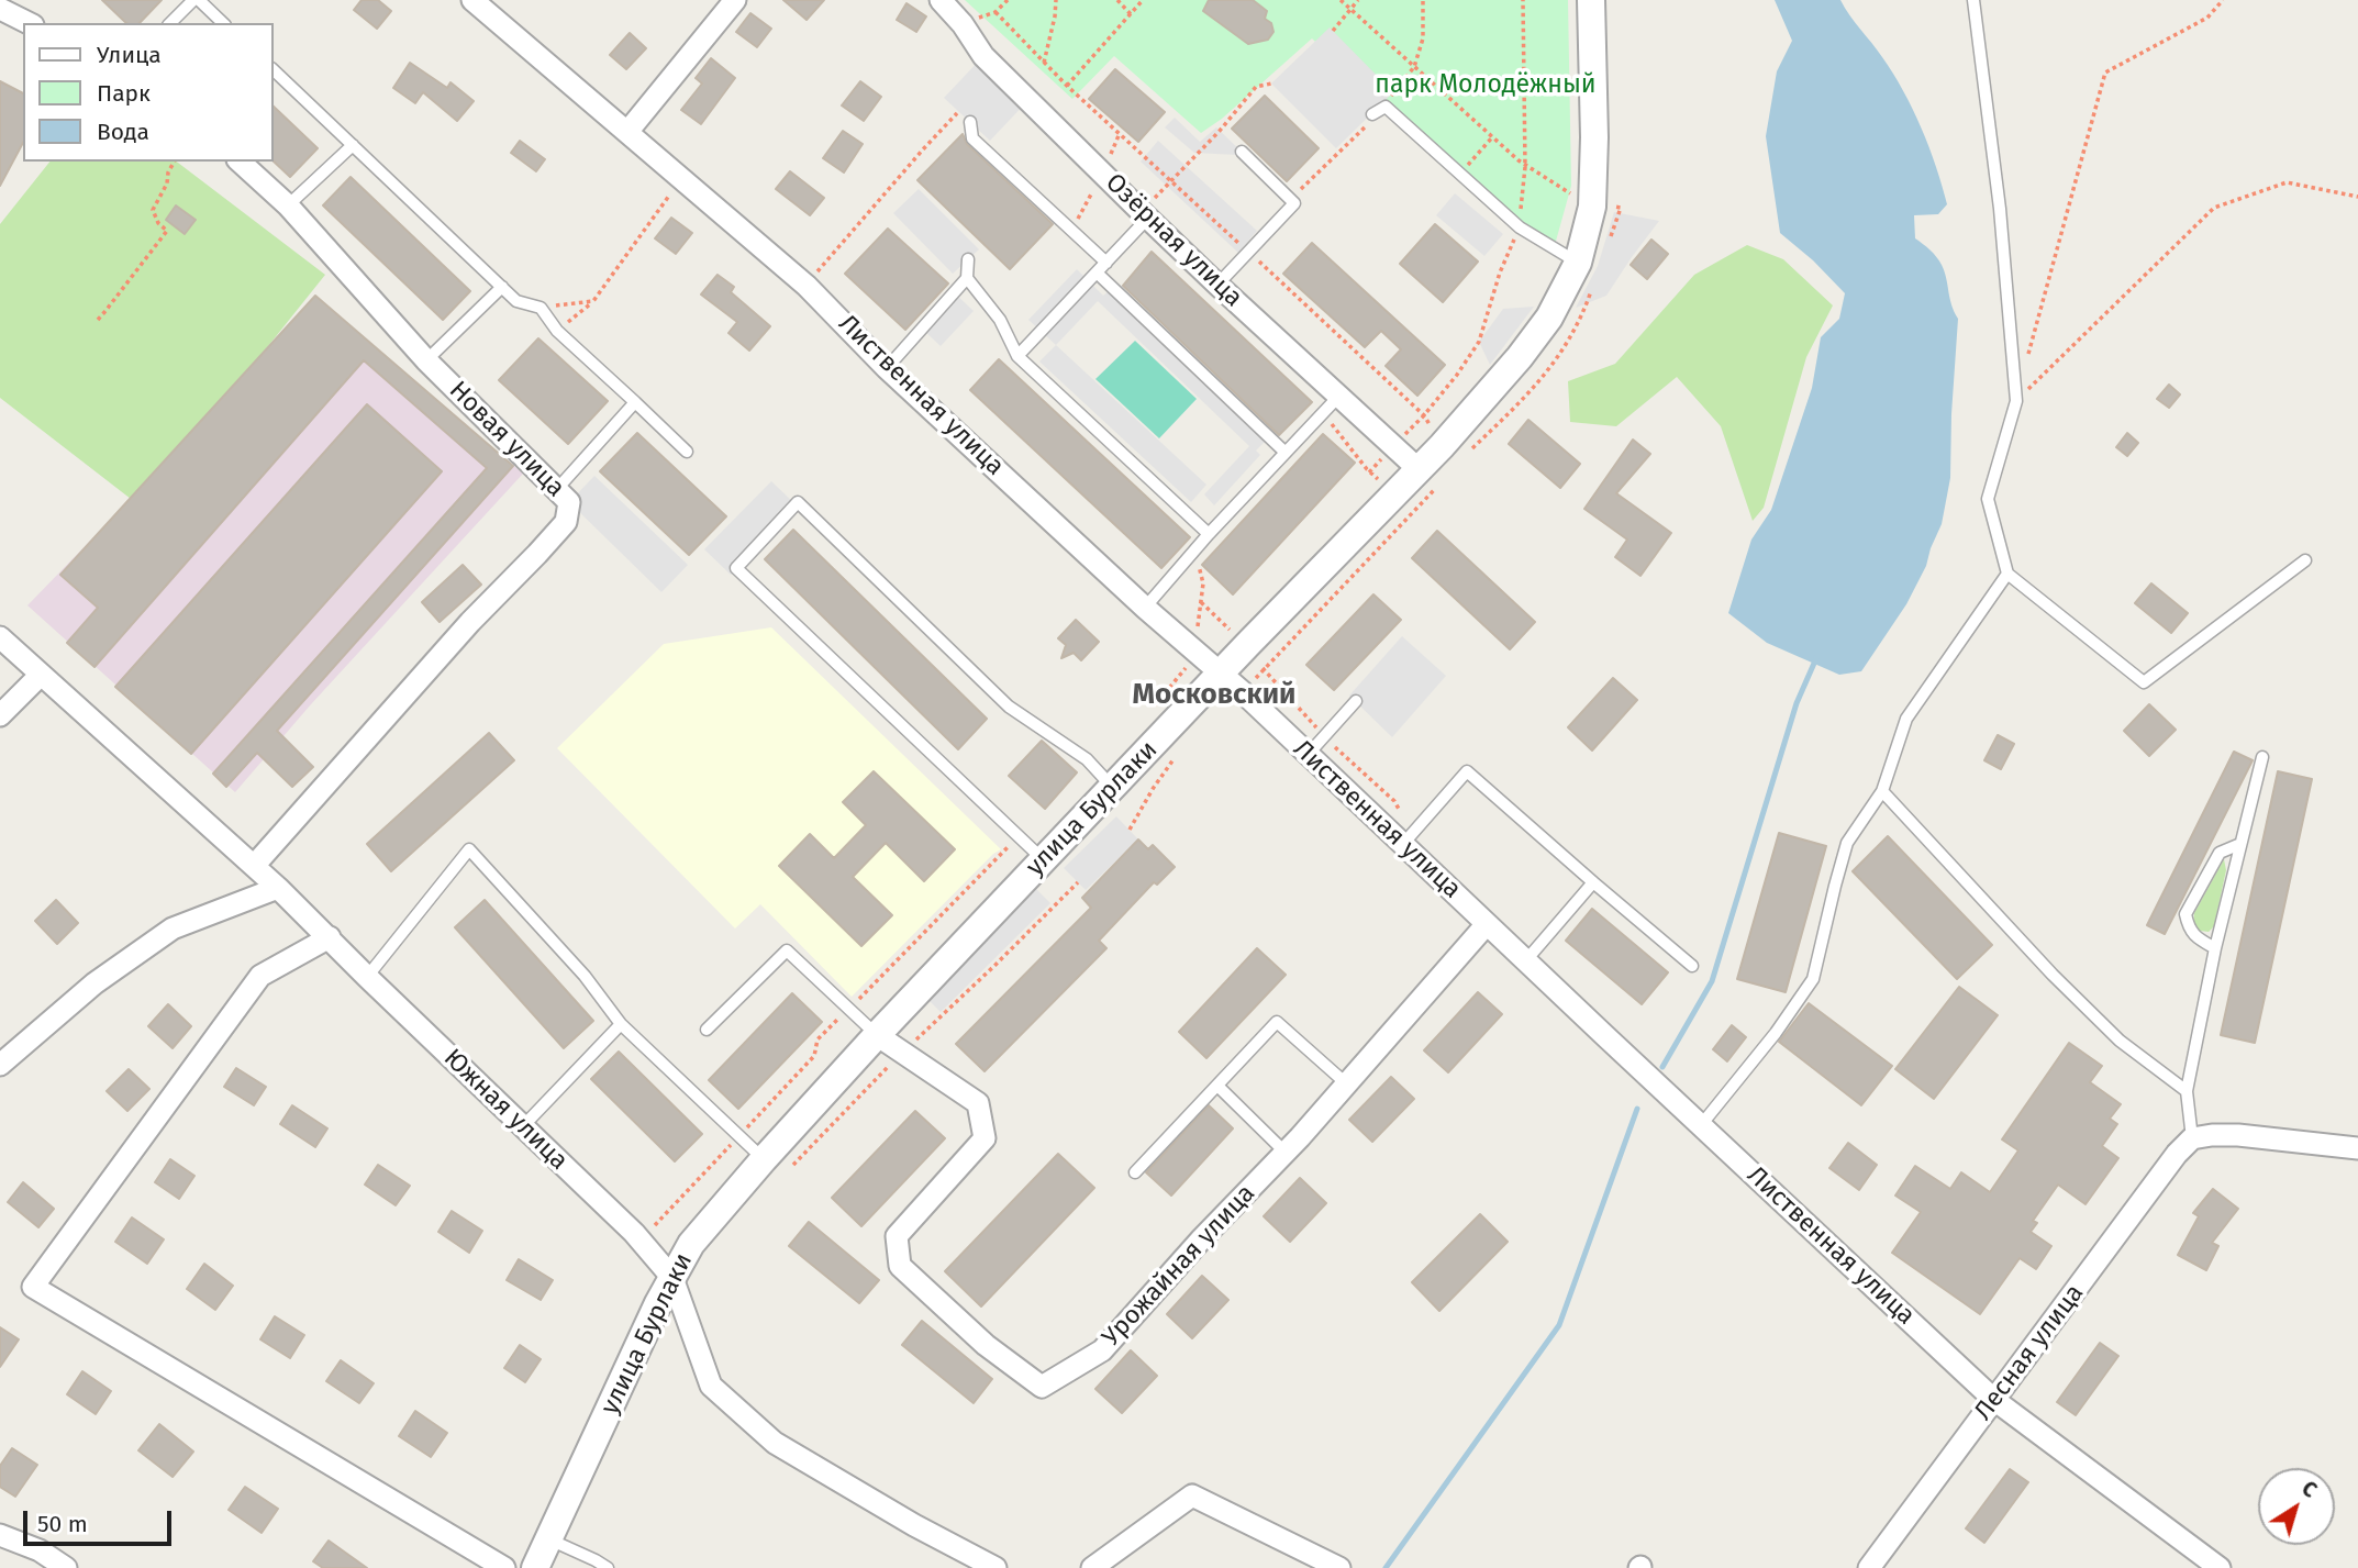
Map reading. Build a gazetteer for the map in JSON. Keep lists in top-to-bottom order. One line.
{"streets":{"street":["Озёрная улица","Лиственная улица","Новая улица","улица Бурлаки","Южная улица","Урожайная улица","Лесная улица"]},"crossings":[["Озёрная улица","улица Бурлаки"],["Лиственная улица","улица Бурлаки"],["Лиственная улица","Урожайная улица"],["Лиственная улица","Лесная улица"],["Новая улица","Южная улица"],["улица Бурлаки","Южная улица"],["улица Бурлаки","Урожайная улица"]],"districts":["Московский"],"parks":["парк Молодёжный"],"legend":["Улица","Парк","Вода"],"scale_bar":"50 m","north":"top right"}
